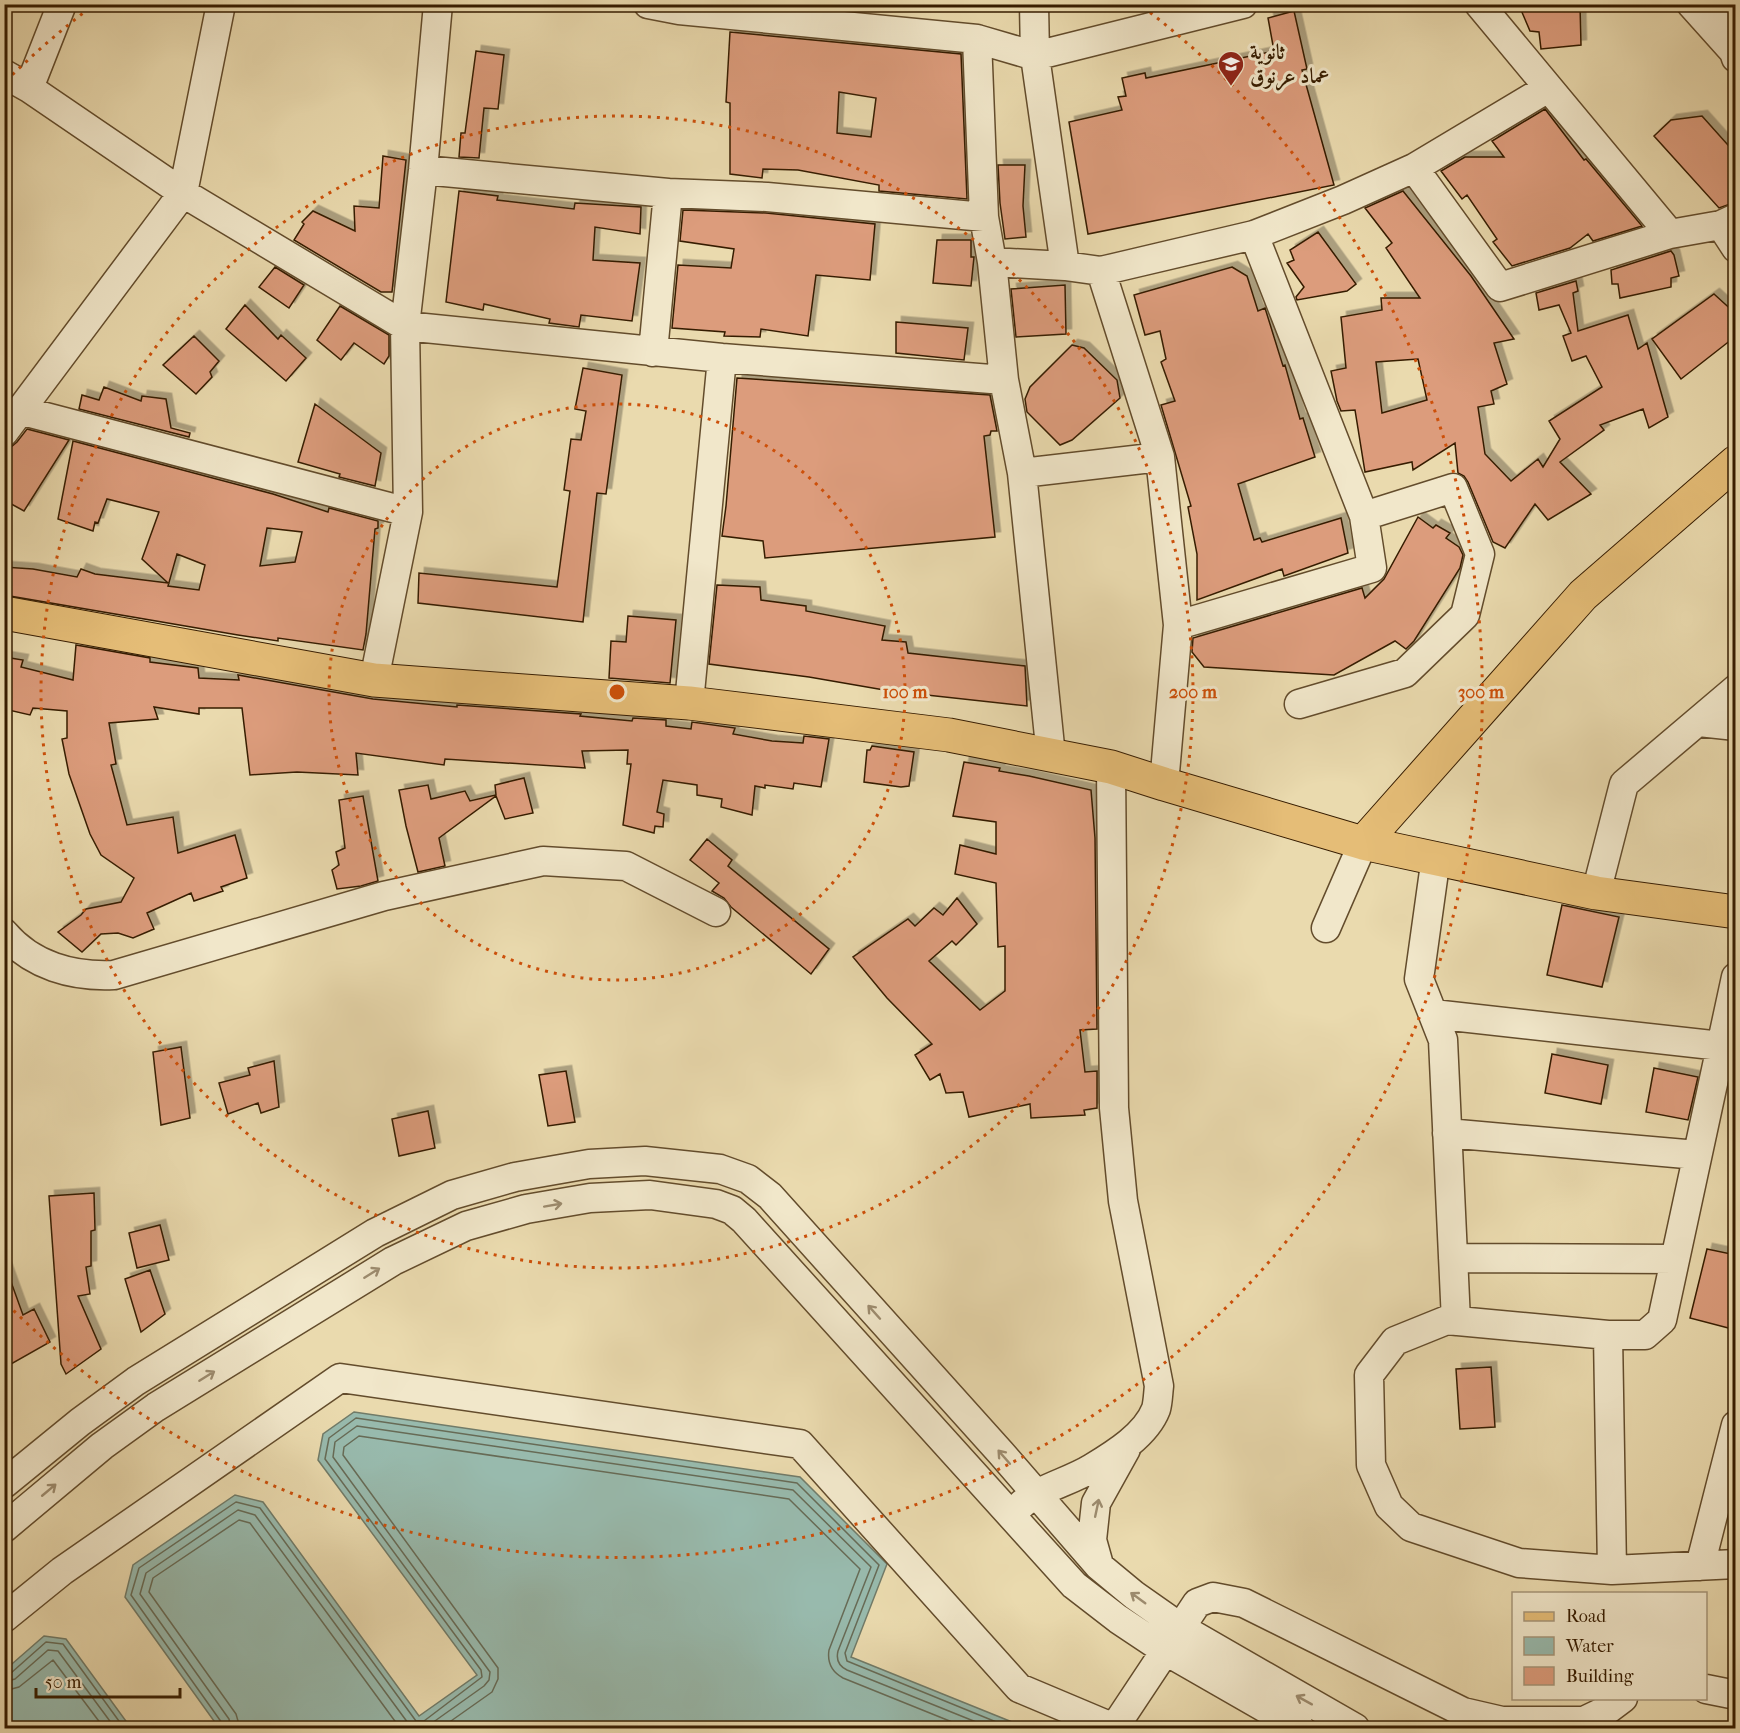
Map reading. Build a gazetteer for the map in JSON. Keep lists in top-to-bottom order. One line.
{"places":{"school or university":["ثانوية عماد عرنوق"]},"legend":["Road","Water","Building"],"scale_bar":"50 m","rings":["100 m","200 m","300 m"]}
